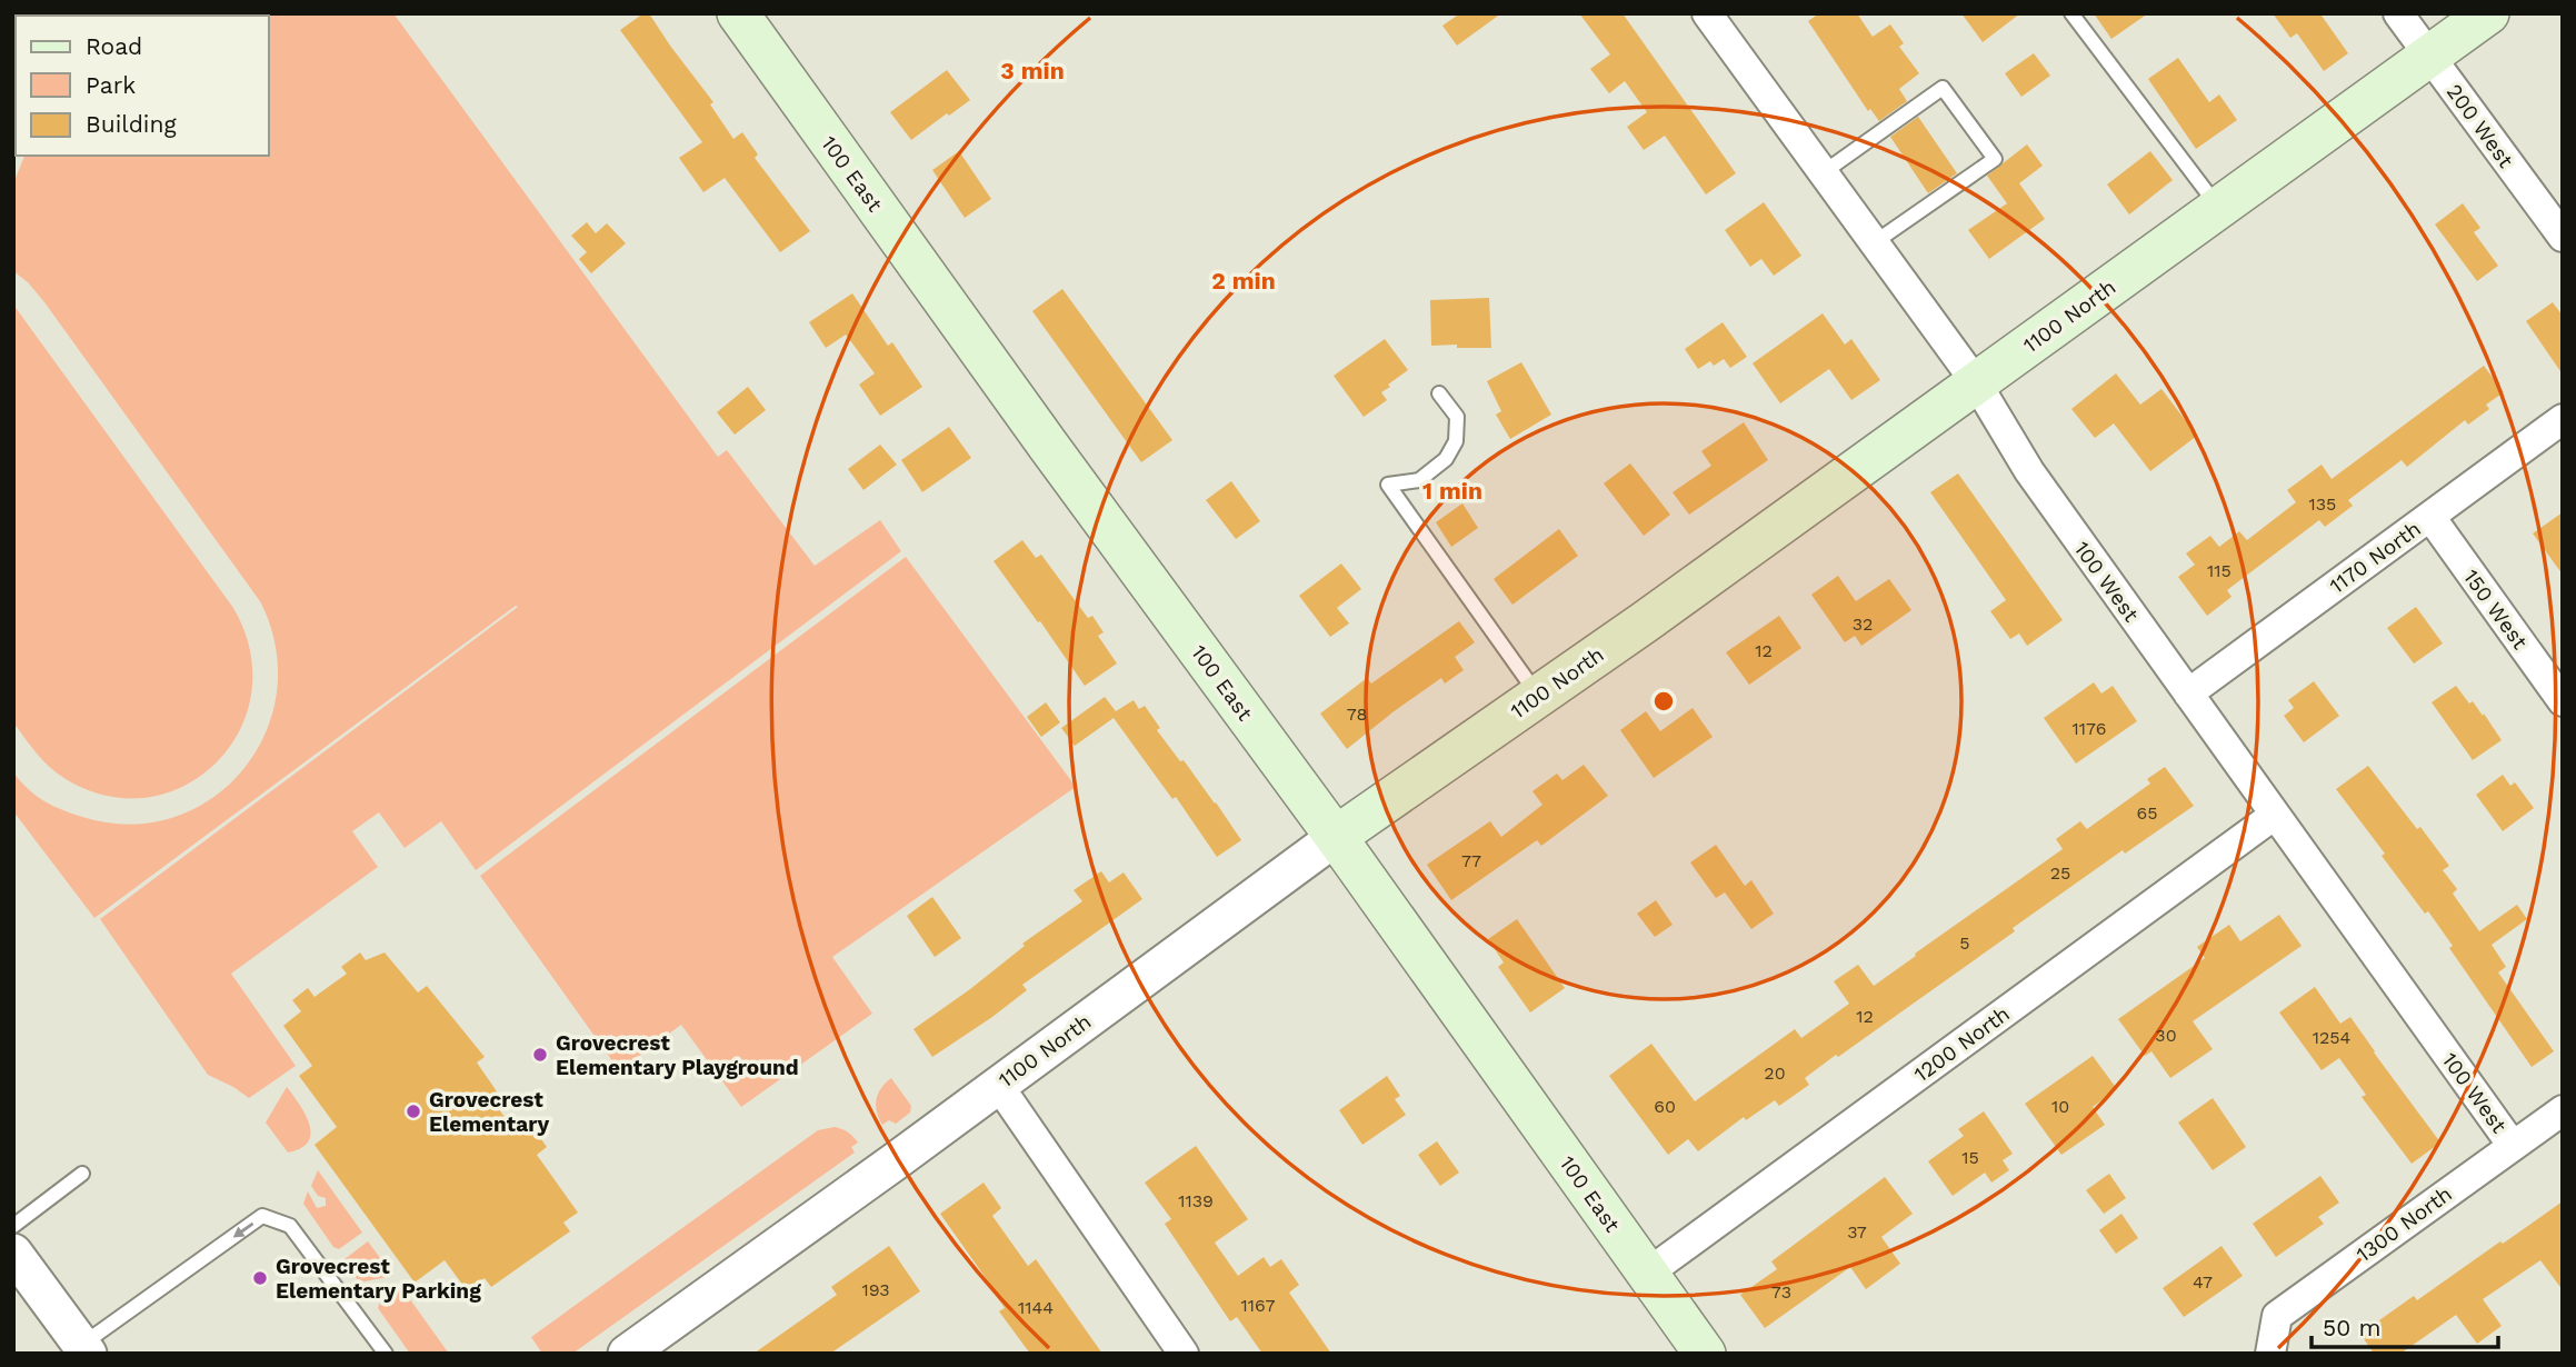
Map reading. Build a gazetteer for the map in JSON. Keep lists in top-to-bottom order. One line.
{"streets":{"main road":["100 East","1100 North"],"street":["200 West","1170 North","100 West","150 West","1200 North","1300 North"]},"crossings":[["200 West","1100 North"],["100 East","1100 North"],["100 East","1200 North"],["1100 North","100 West"],["1170 North","100 West"],["1170 North","150 West"],["100 West","1200 North"],["100 West","1300 North"]],"places":["Grovecrest Elementary Playground","Grovecrest Elementary","Grovecrest Elementary Parking"],"house_numbers":["135","115","32","12","78","1176","65","77","25","5","12","30","1254","20","60","10","15","1139","37","47","193","73","1167","1144"],"legend":["Road","Park","Building"],"scale_bar":"50 m","rings":["3 min","2 min","1 min"]}
